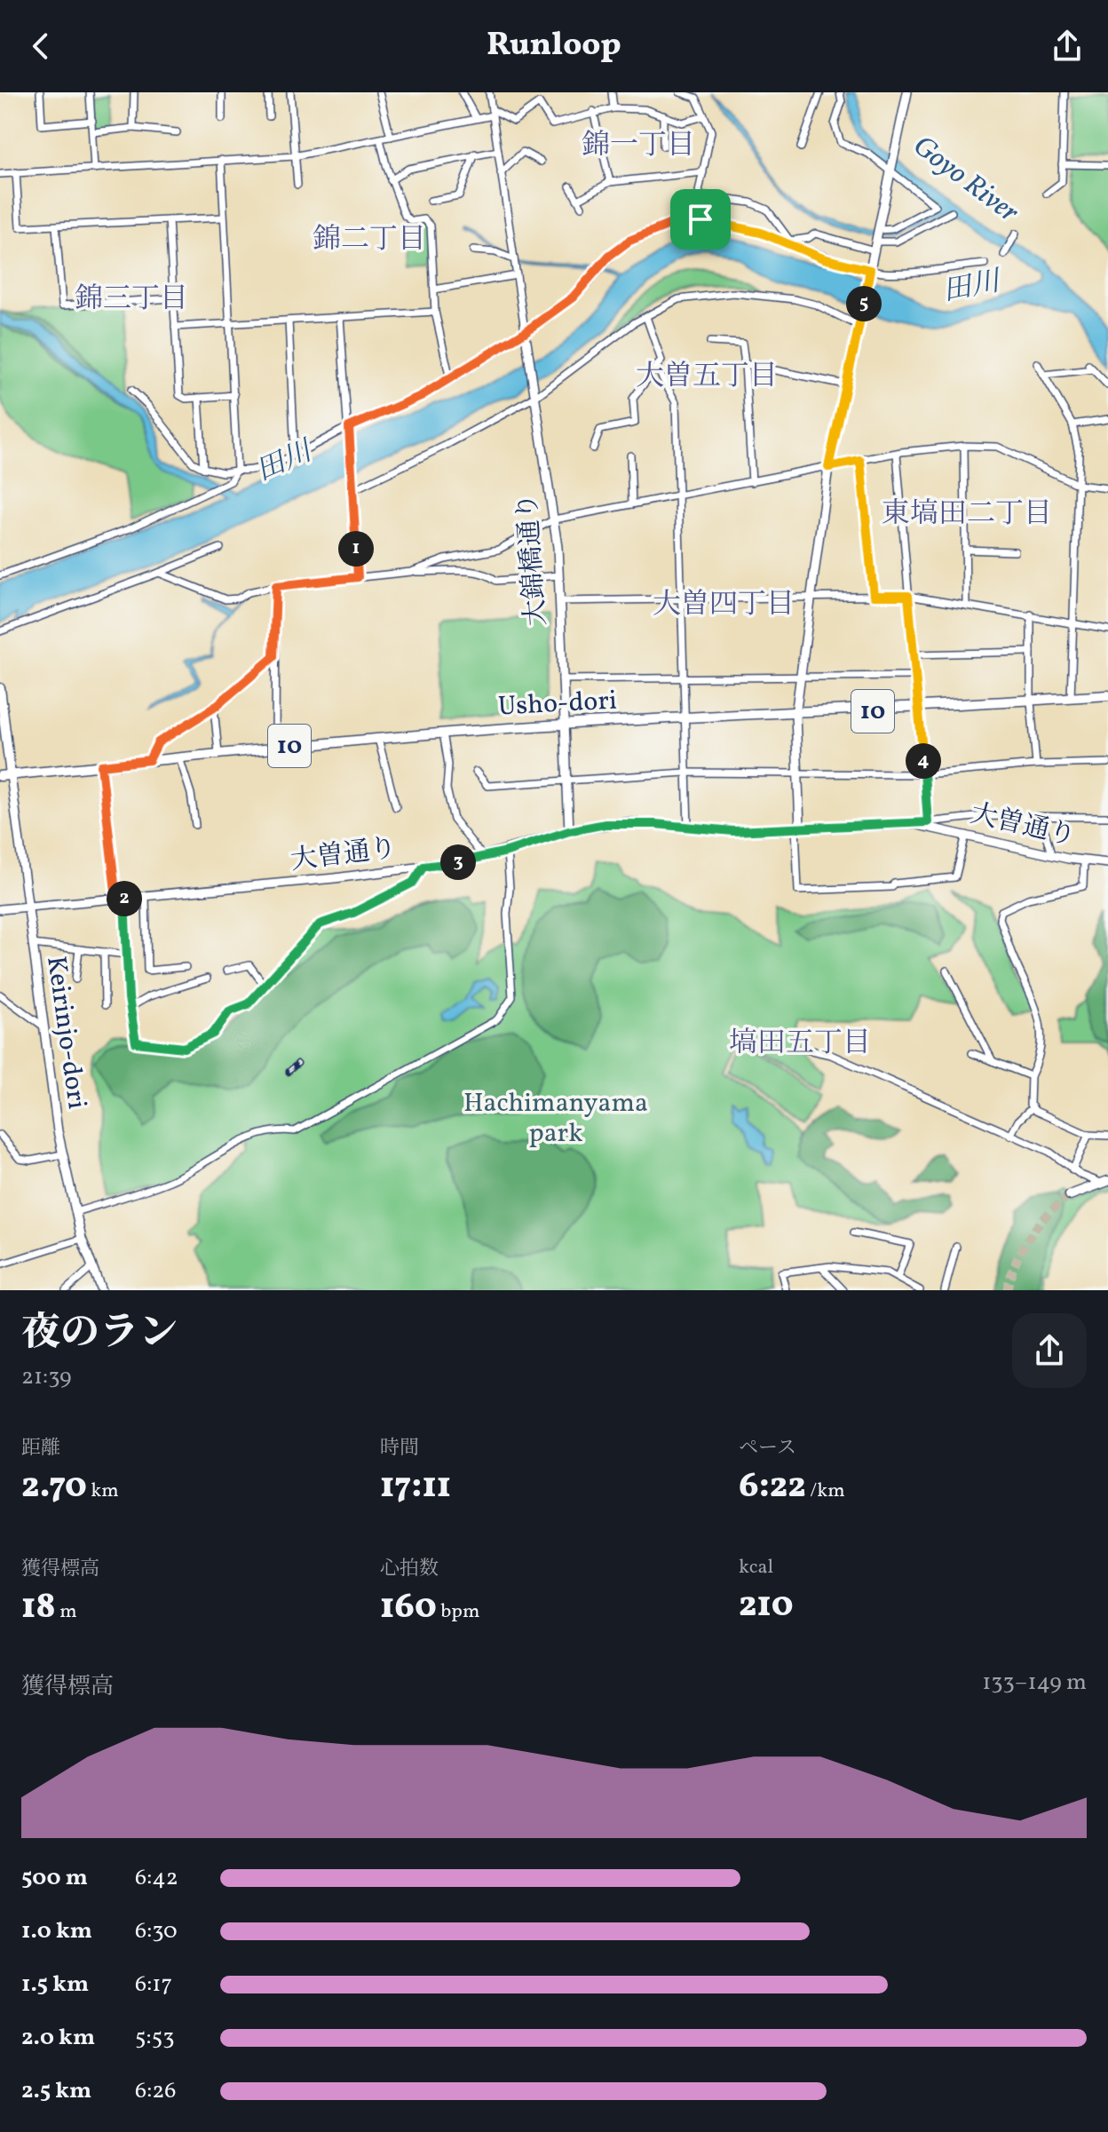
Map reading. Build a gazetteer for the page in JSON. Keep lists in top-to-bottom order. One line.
{"streets":{"main road":["Usho-dori","10"],"street":["大錦橋通り","大曽通り","Keirinjo-dori"]},"crossings":[["大錦橋通り","Usho-dori"],["大錦橋通り","大曽通り"],["Usho-dori","Keirinjo-dori"],["大曽通り","Keirinjo-dori"]],"districts":["錦一丁目","錦二丁目","錦三丁目","大曽五丁目","東塙田二丁目","大曽四丁目","塙田五丁目"],"water":["Goyo River","田川"],"parks":["Hachimanyama park"],"page":{"header":"Runloop","pins":["5","1","4","3","2"],"heading":["夜のラン","21:39"],"stats":[["距離","2.70 km"],["時間","17:11"],["ペース","6:22 /km"],["獲得標高","18 m"],["心拍数","160 bpm"],["kcal","210"]],"chart":["獲得標高","133–149 m"],"list":[{"name":"500 m","note":"6:42"},{"name":"1.0 km","note":"6:30"},{"name":"1.5 km","note":"6:17"},{"name":"2.0 km","note":"5:53"},{"name":"2.5 km","note":"6:26"}]}}
